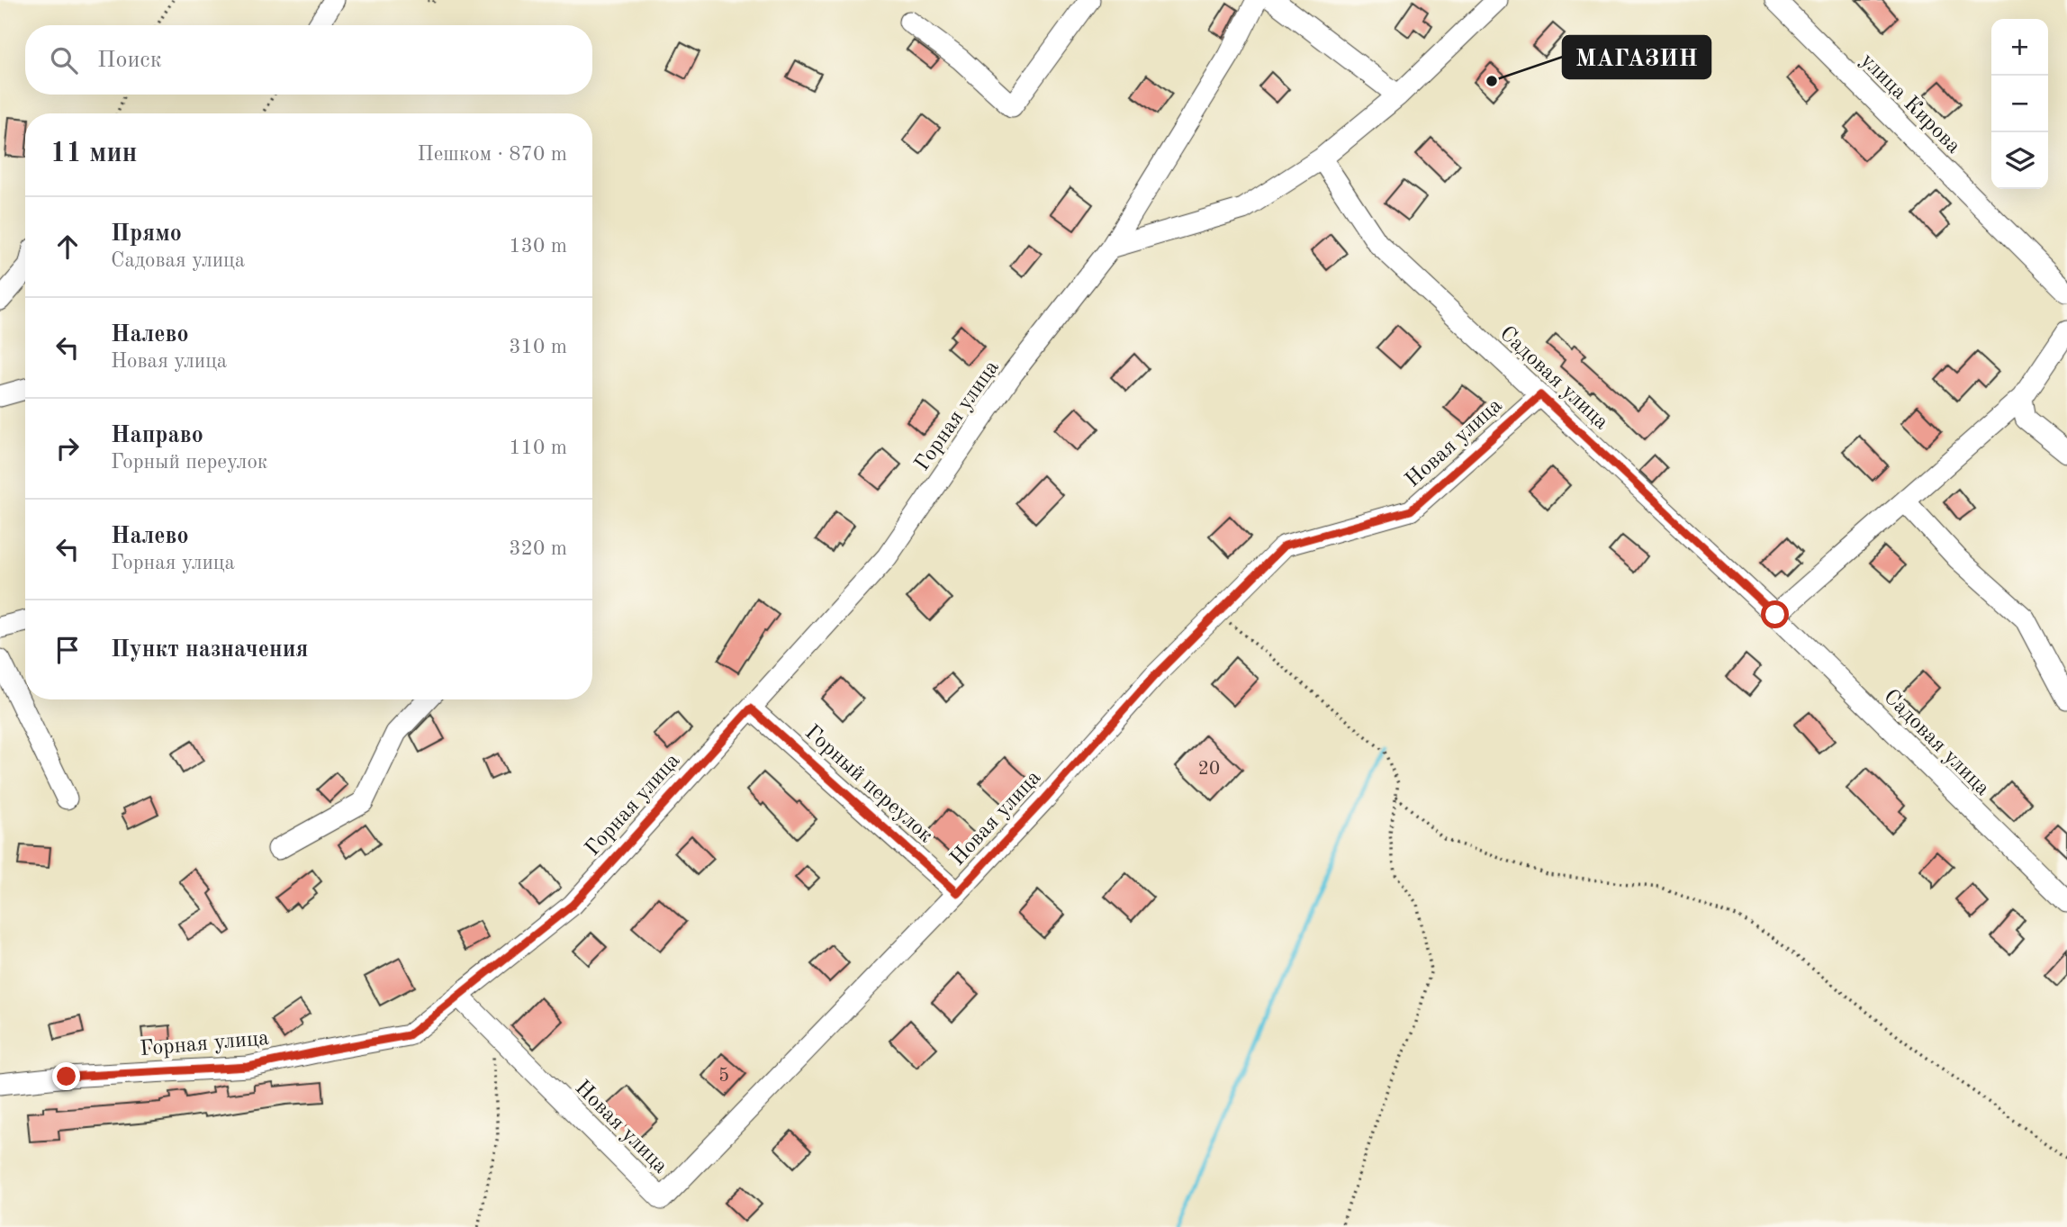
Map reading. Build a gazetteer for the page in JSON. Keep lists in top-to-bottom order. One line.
{"streets":{"street":["улица Кирова","Садовая улица","Горная улица","Новая улица","Горный переулок"]},"crossings":[["Садовая улица","Новая улица"],["Горная улица","Новая улица"],["Горная улица","Горный переулок"],["Новая улица","Горный переулок"]],"places":["МАГАЗИН"],"house_numbers":["20","5"],"page":{"map_buttons":["+","−"],"search":"Поиск","heading":["11 мин","Пешком · 870 m"],"list":[["Прямо","Садовая улица","130 m"],["Налево","Новая улица","310 m"],["Направо","Горный переулок","110 m"],["Налево","Горная улица","320 m"],"Пункт назначения"]}}
